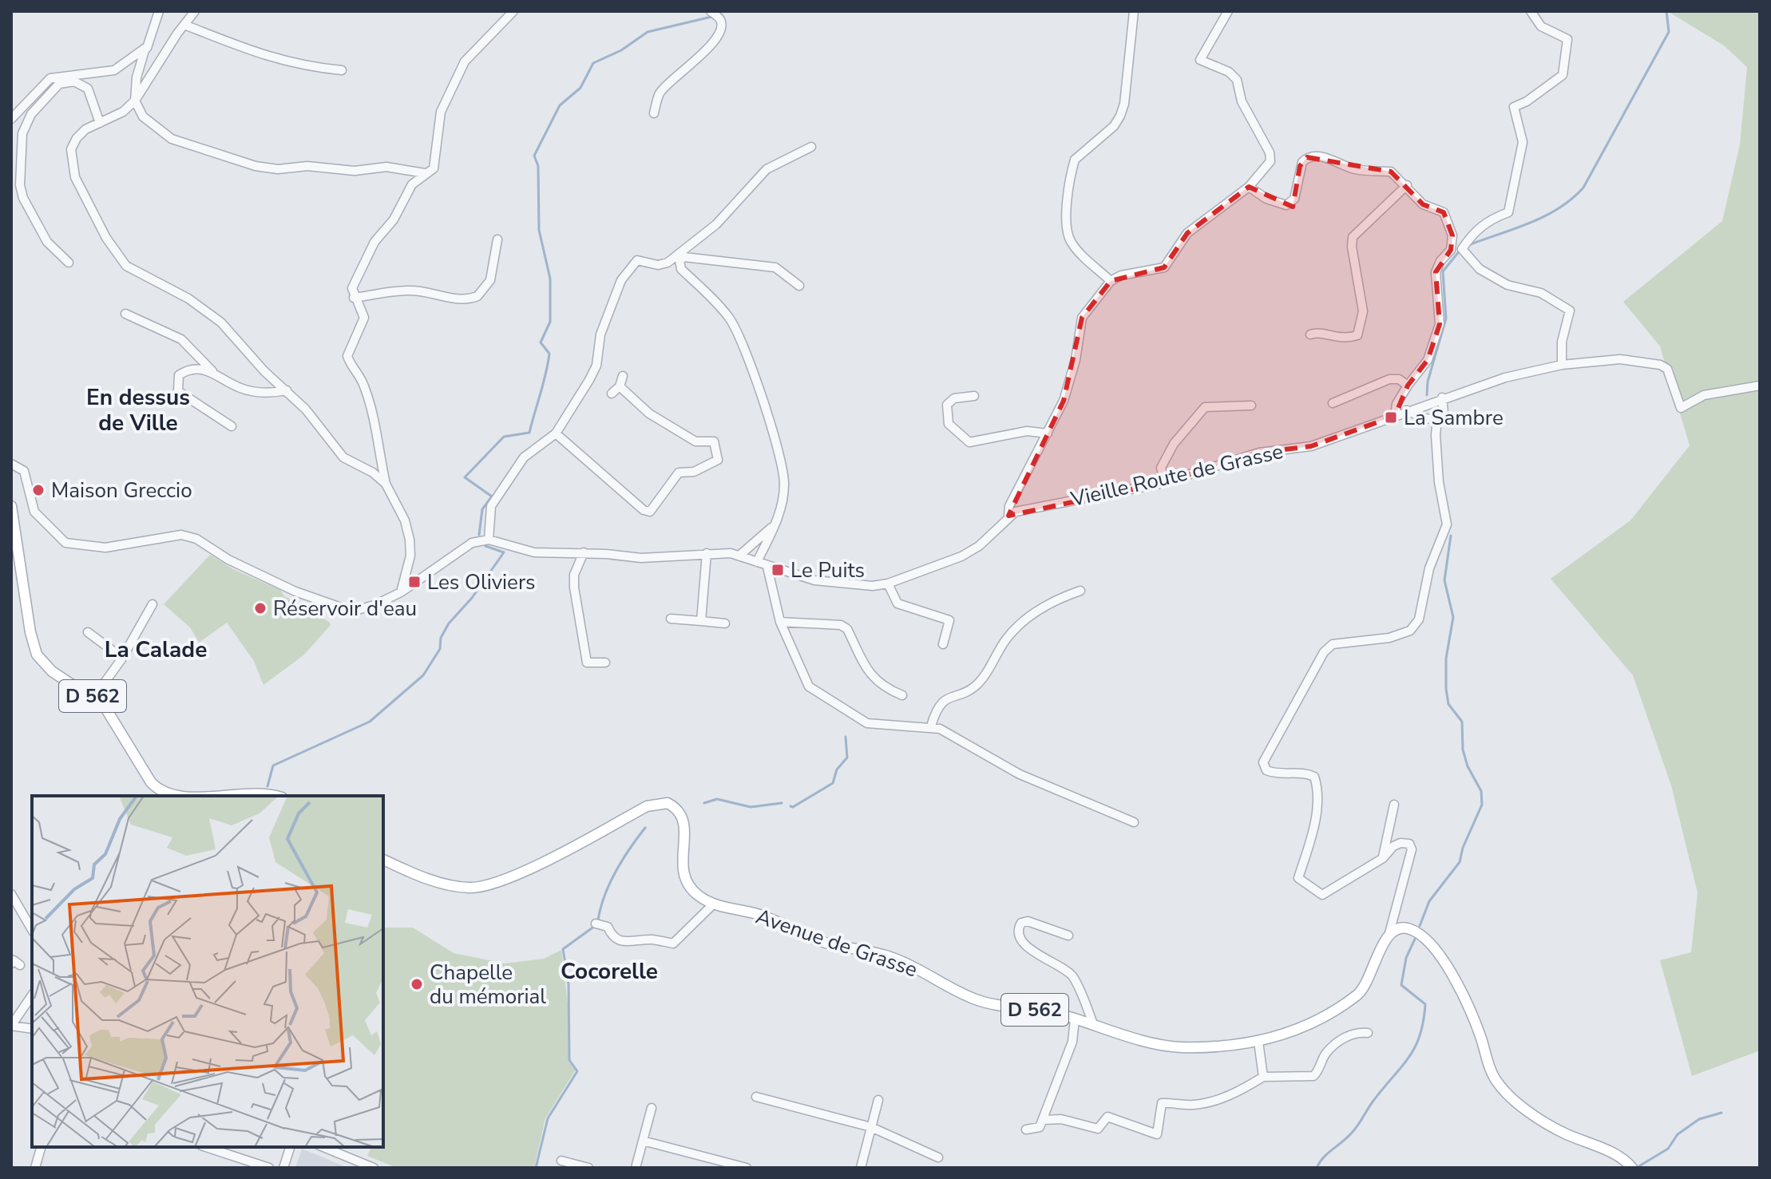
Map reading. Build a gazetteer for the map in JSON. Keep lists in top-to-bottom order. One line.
{"streets":{"main road":["D 562","Avenue de Grasse"],"street":["Vieille Route de Grasse"]},"districts":["En dessus de Ville","La Calade","Cocorelle"],"places":{"transit":["La Sambre","Le Puits","Les Oliviers"],"other":["Maison Greccio","Réservoir d'eau","Chapelle du mémorial"]}}
